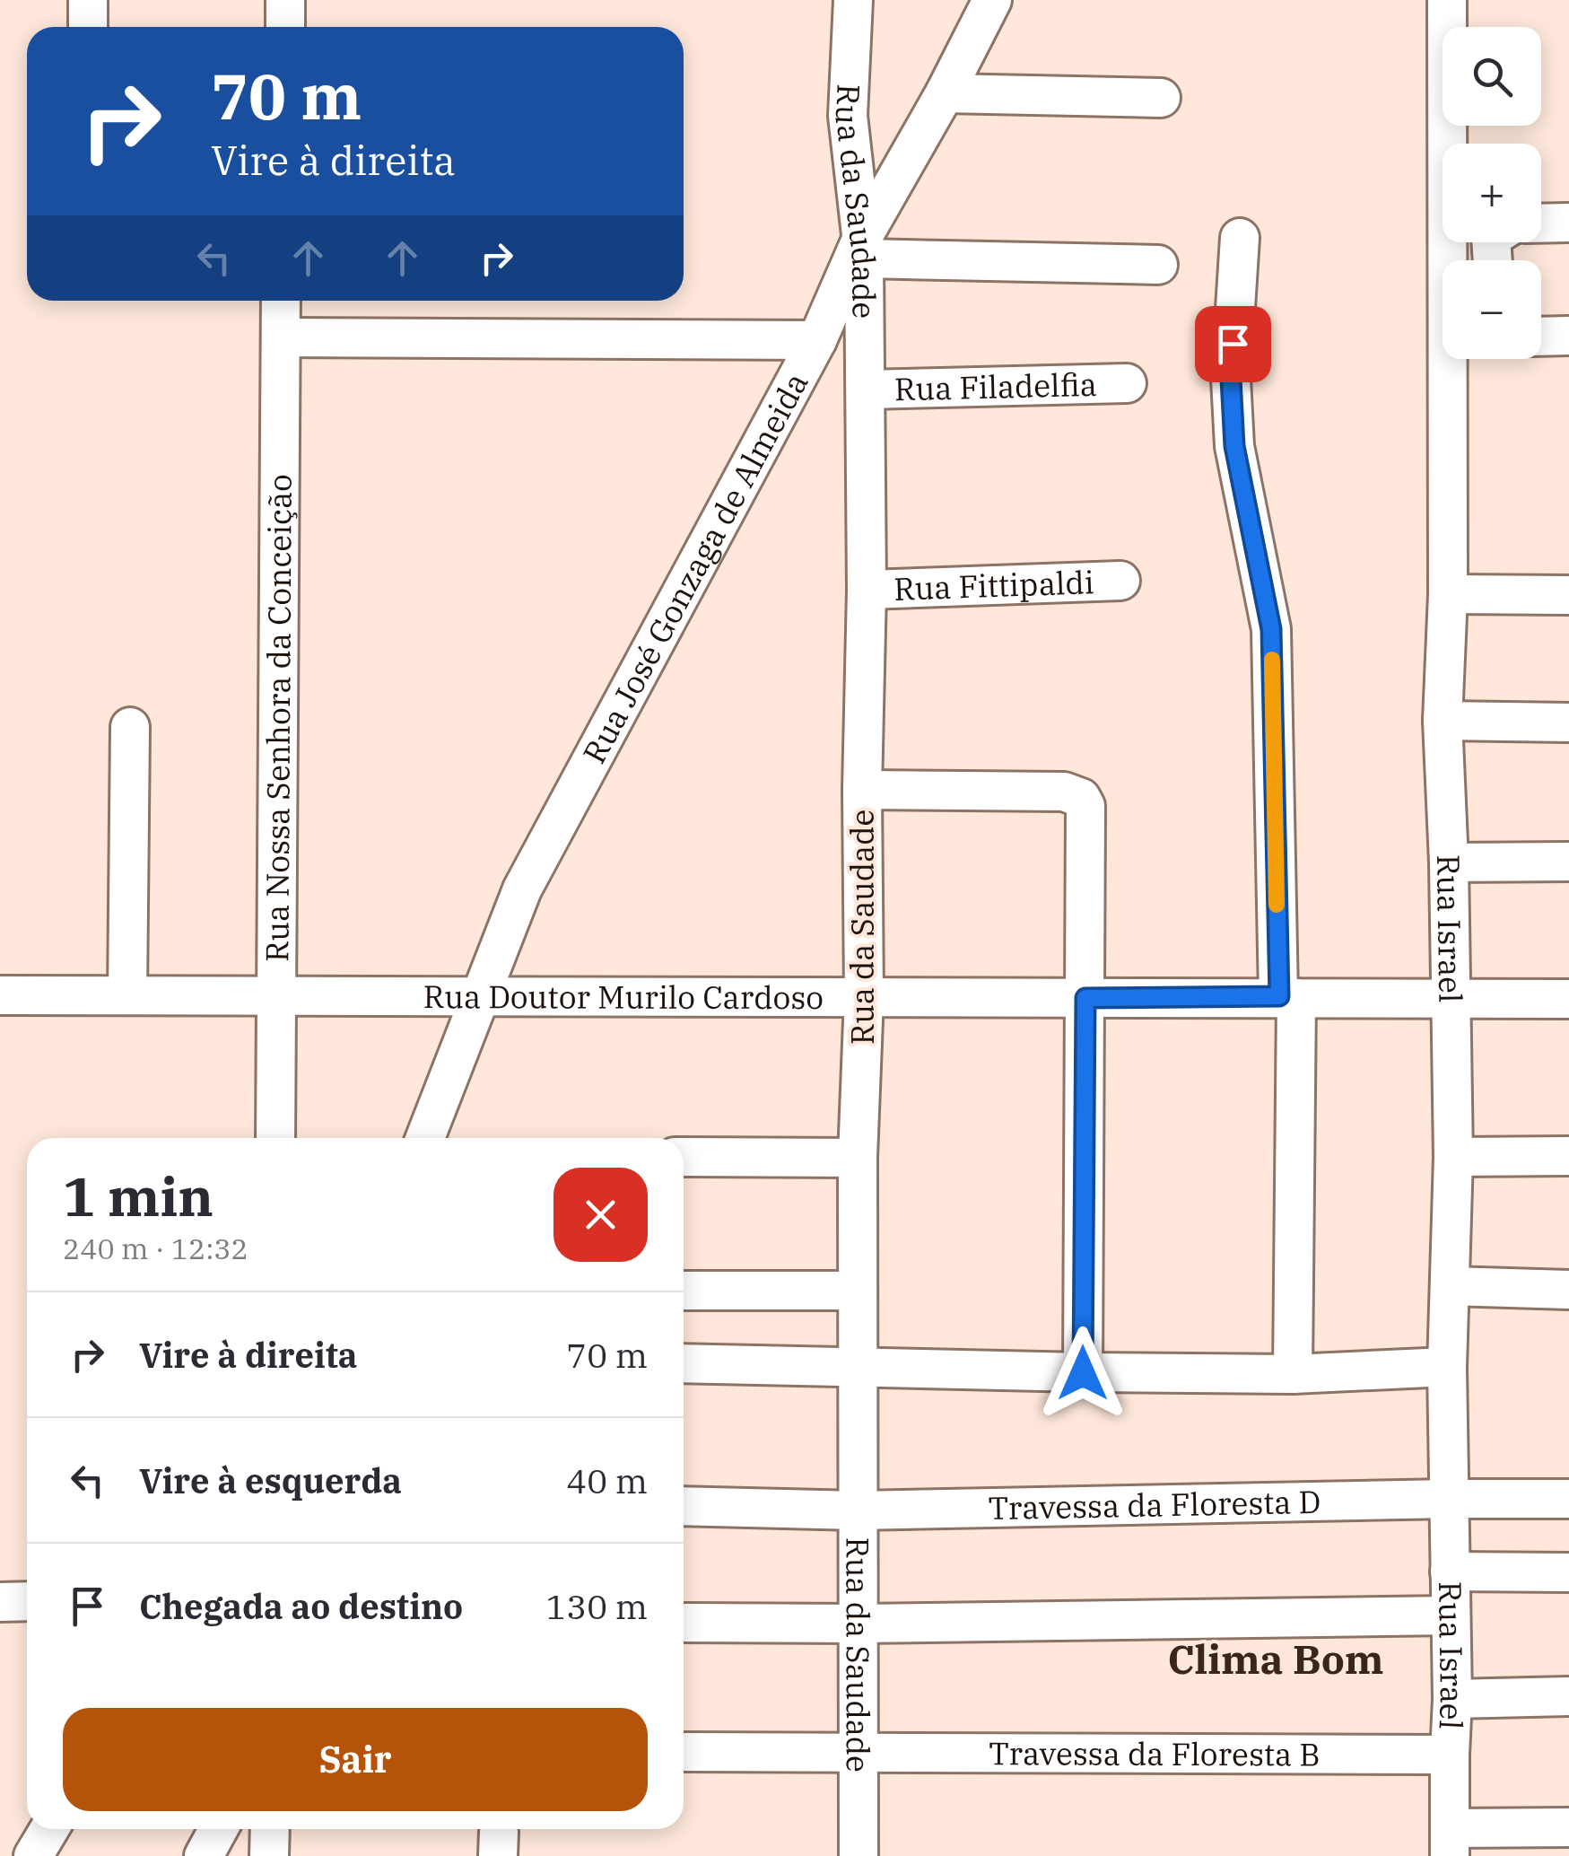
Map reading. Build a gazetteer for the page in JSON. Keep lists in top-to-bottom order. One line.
{"streets":{"street":["Rua da Saudade","Rua Filadelfia","Rua José Gonzaga de Almeida","Rua Fittipaldi","Rua Nossa Senhora da Conceição","Rua Israel","Rua Doutor Murilo Cardoso","Travessa da Floresta D","Travessa da Floresta B"]},"crossings":[["Rua da Saudade","Rua Filadelfia"],["Rua da Saudade","Rua José Gonzaga de Almeida"],["Rua da Saudade","Rua Fittipaldi"],["Rua da Saudade","Rua Doutor Murilo Cardoso"],["Rua da Saudade","Travessa da Floresta D"],["Rua da Saudade","Travessa da Floresta B"],["Rua José Gonzaga de Almeida","Rua Doutor Murilo Cardoso"],["Rua Nossa Senhora da Conceição","Rua Doutor Murilo Cardoso"],["Rua Israel","Rua Doutor Murilo Cardoso"],["Rua Israel","Travessa da Floresta D"],["Rua Israel","Travessa da Floresta B"]],"districts":["Clima Bom"],"page":{"map_buttons":["+","−"],"turn":["70 m","Vire à direita"],"heading":["1 min","240 m · 12:32"],"list":[{"name":"Vire à direita","value":"70 m"},{"name":"Vire à esquerda","value":"40 m"},{"name":"Chegada ao destino","value":"130 m"}],"buttons":"Sair"}}
